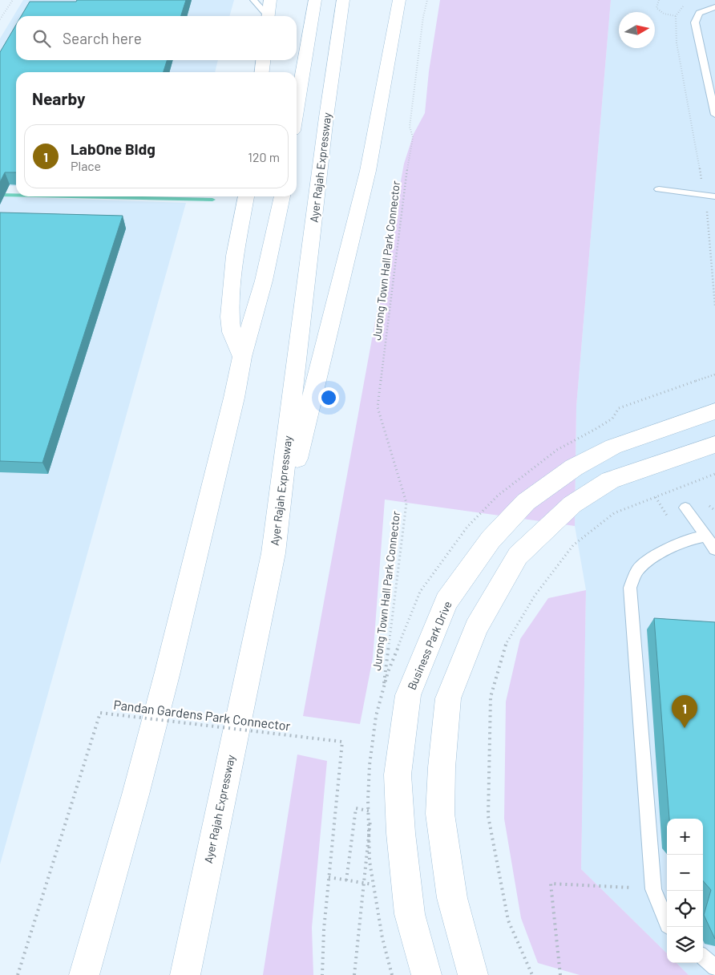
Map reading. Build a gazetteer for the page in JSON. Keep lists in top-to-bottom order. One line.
{"streets":{"main road":["Ayer Rajah Expressway","Business Park Drive"],"path":["Jurong Town Hall Park Connector","Pandan Gardens Park Connector"]},"north":"right","page":{"search":"Search here","heading":"Nearby","list":[{"mark":"1","name":"LabOne Bldg","note":"Place","value":"120 m"}],"pins":"1","map_buttons":["+","−"]}}
